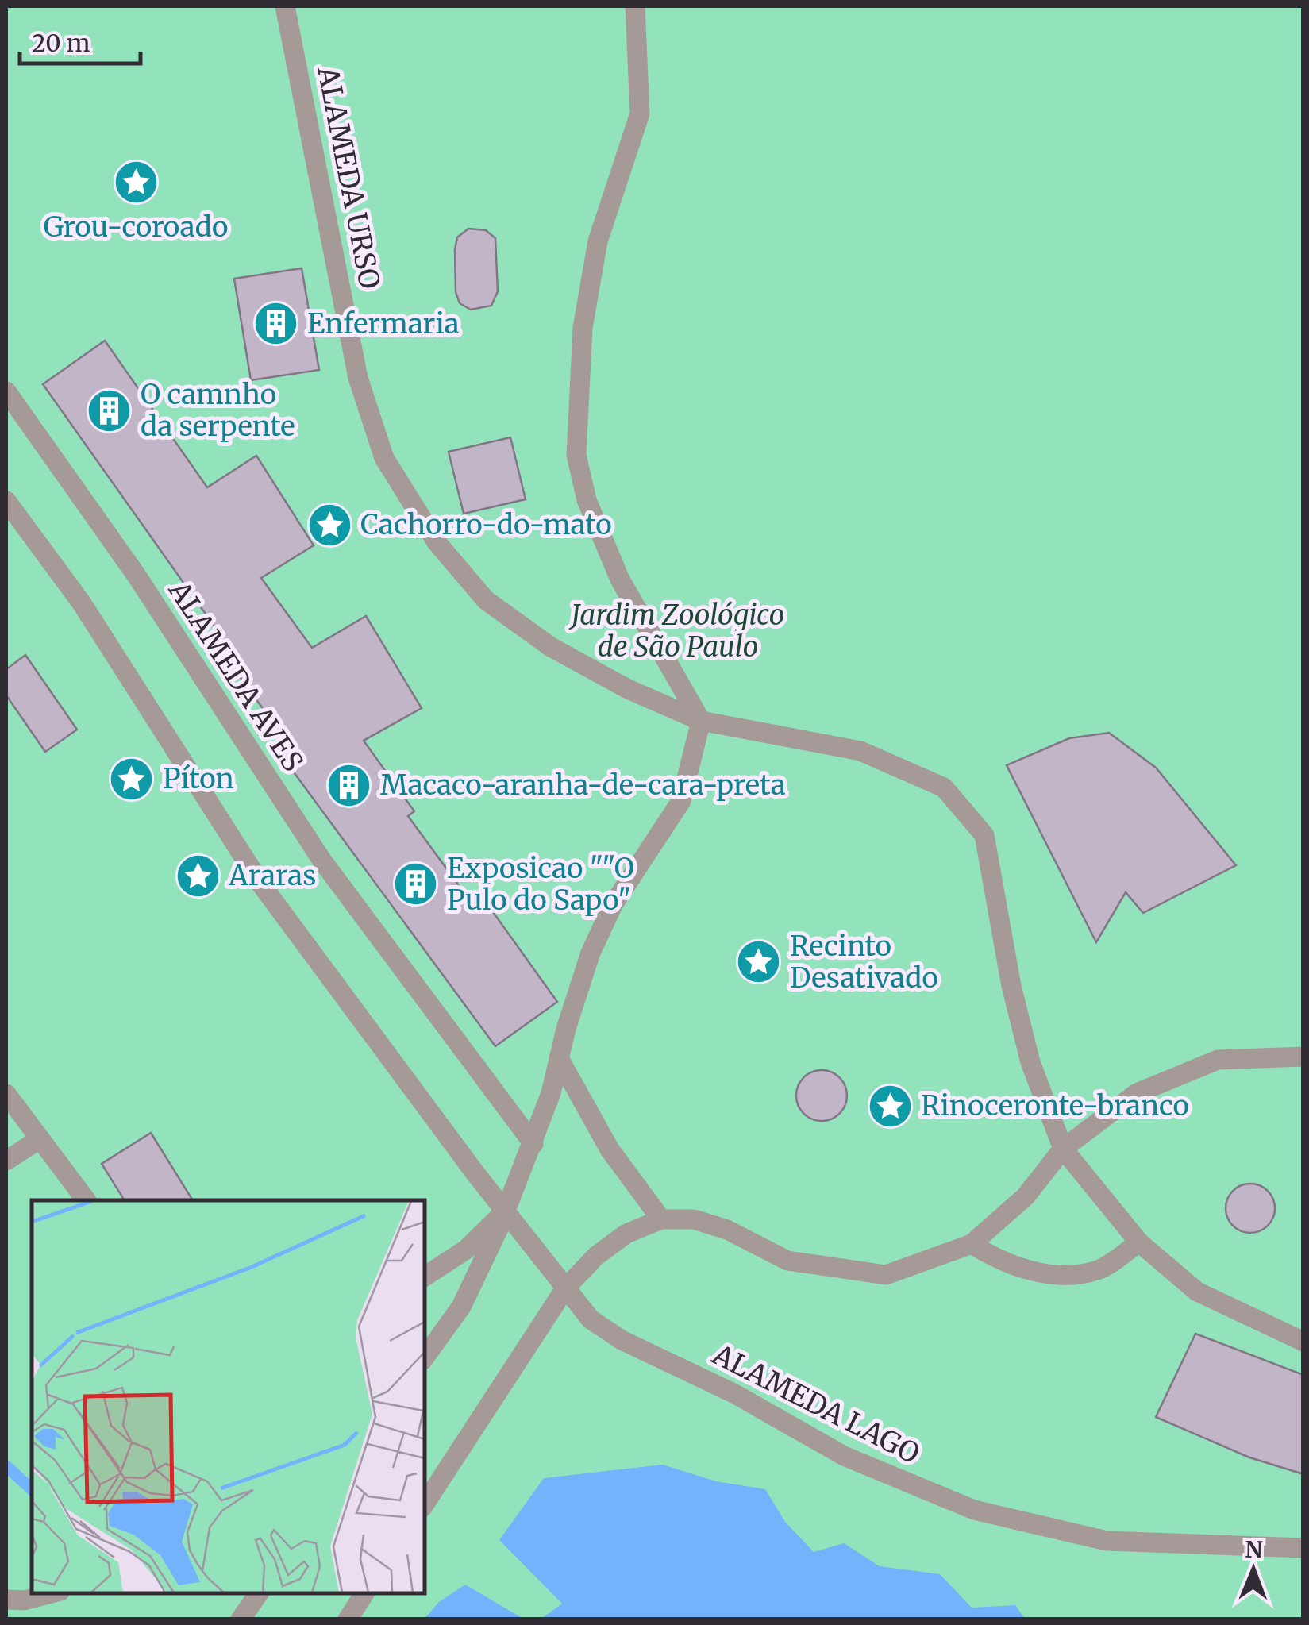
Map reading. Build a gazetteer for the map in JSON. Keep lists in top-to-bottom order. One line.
{"streets":{"lane":["ALAMEDA URSO","ALAMEDA AVES","ALAMEDA LAGO"]},"parks":["Jardim Zoológico de São Paulo"],"places":{"place":["Grou-coroado","Cachorro-do-mato","Píton","Araras","Recinto Desativado","Rinoceronte-branco"],"building":["Enfermaria","O camnho da serpente","Macaco-aranha-de-cara-preta","Exposicao \"\"O Pulo do Sapo\""]},"scale_bar":"20 m","north":"top"}
